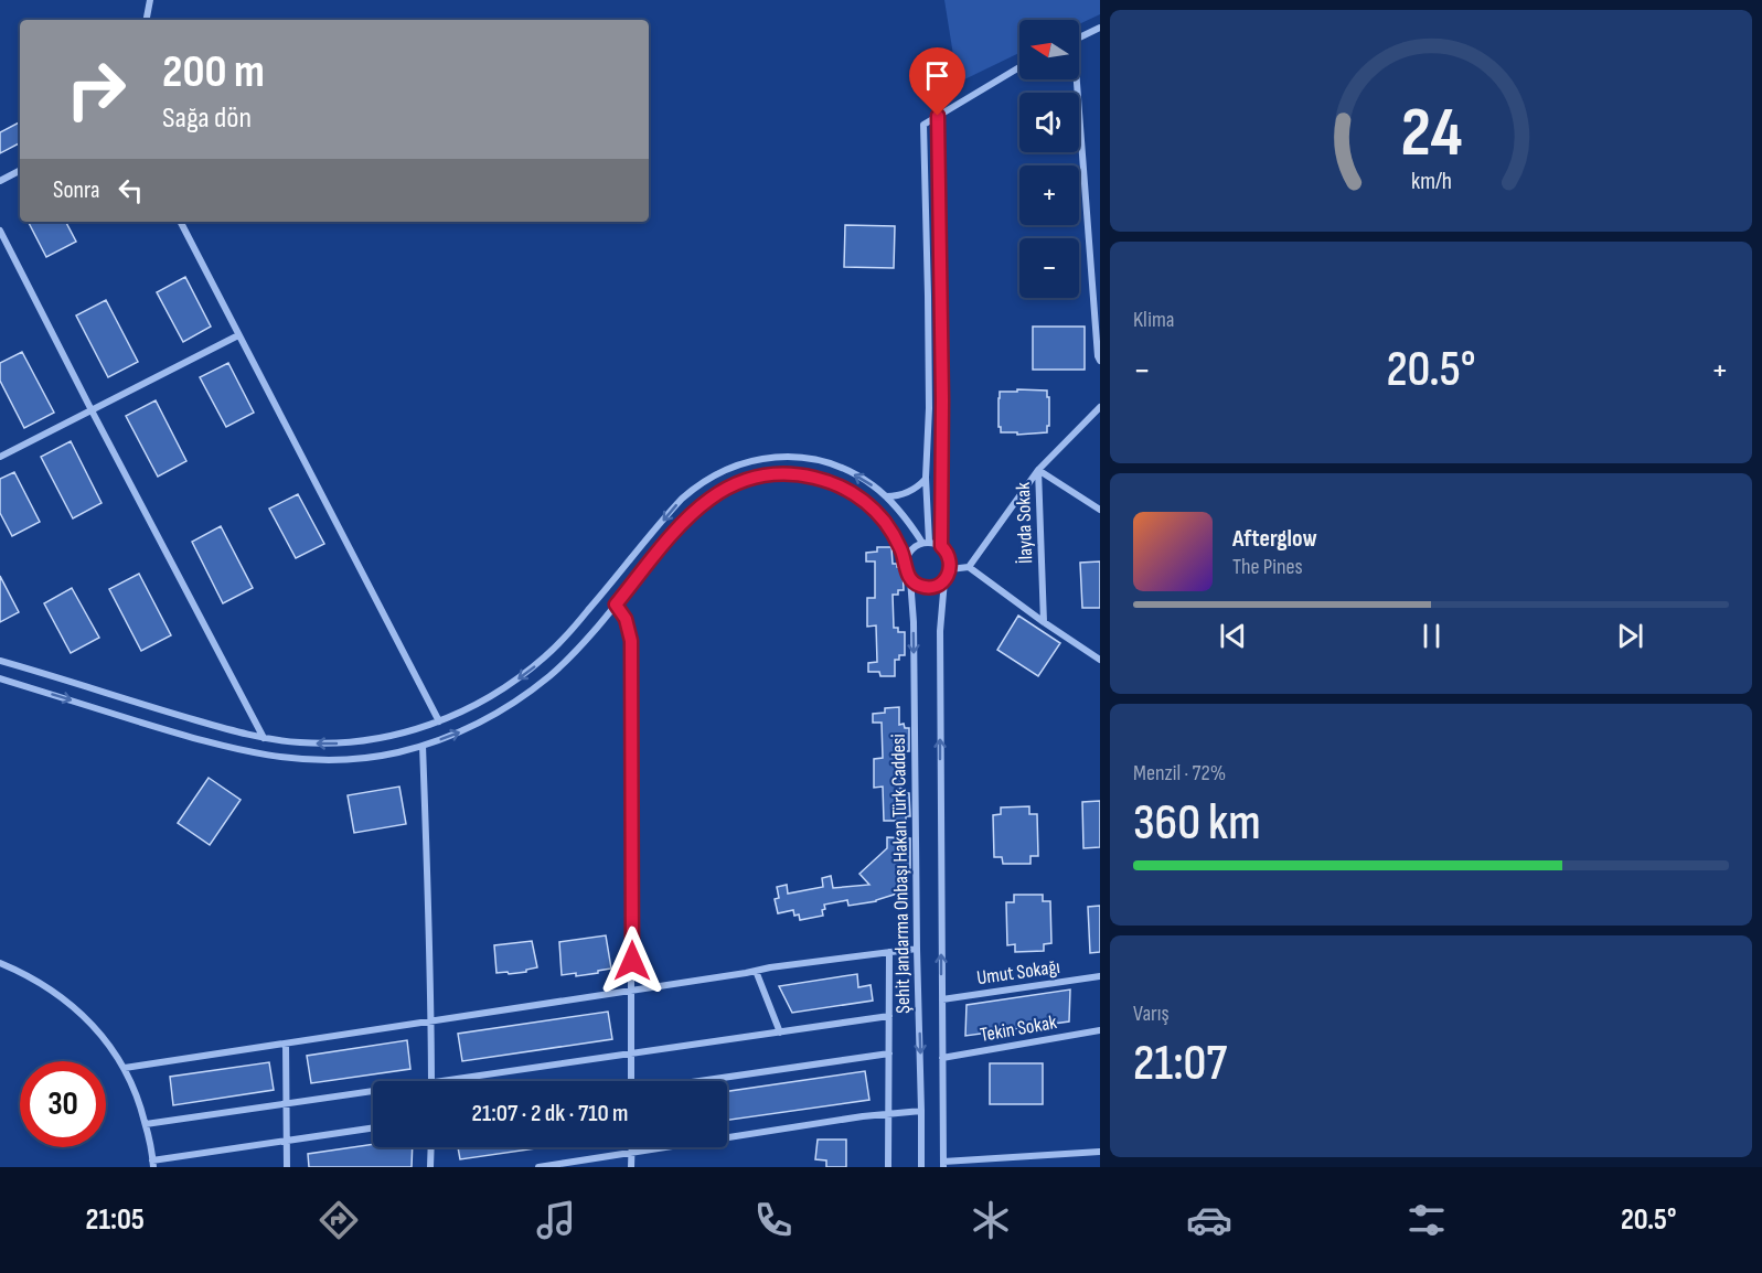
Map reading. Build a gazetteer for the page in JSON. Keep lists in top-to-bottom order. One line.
{"streets":{"street":["İlayda Sokak","Şehit Jandarma Onbaşı Hakan Türk Caddesi","Umut Sokağı","Tekin Sokak"]},"crossings":[["Şehit Jandarma Onbaşı Hakan Türk Caddesi","Umut Sokağı"],["Şehit Jandarma Onbaşı Hakan Türk Caddesi","Tekin Sokak"]],"north":"left","page":{"map_buttons":["+","−"],"turn":["200 m","Sağa dön"],"then":"Sonra","tile":["Klima",["Menzil · 72%","360 km"],["Varış","21:07"]],"heat":["−","20.5°","+"],"song":["Afterglow","The Pines"],"limit":"30","trip":"21:07 · 2 dk · 710 m","tabs":["21:05","20.5°"],"gauge":["24","km/h"]}}
